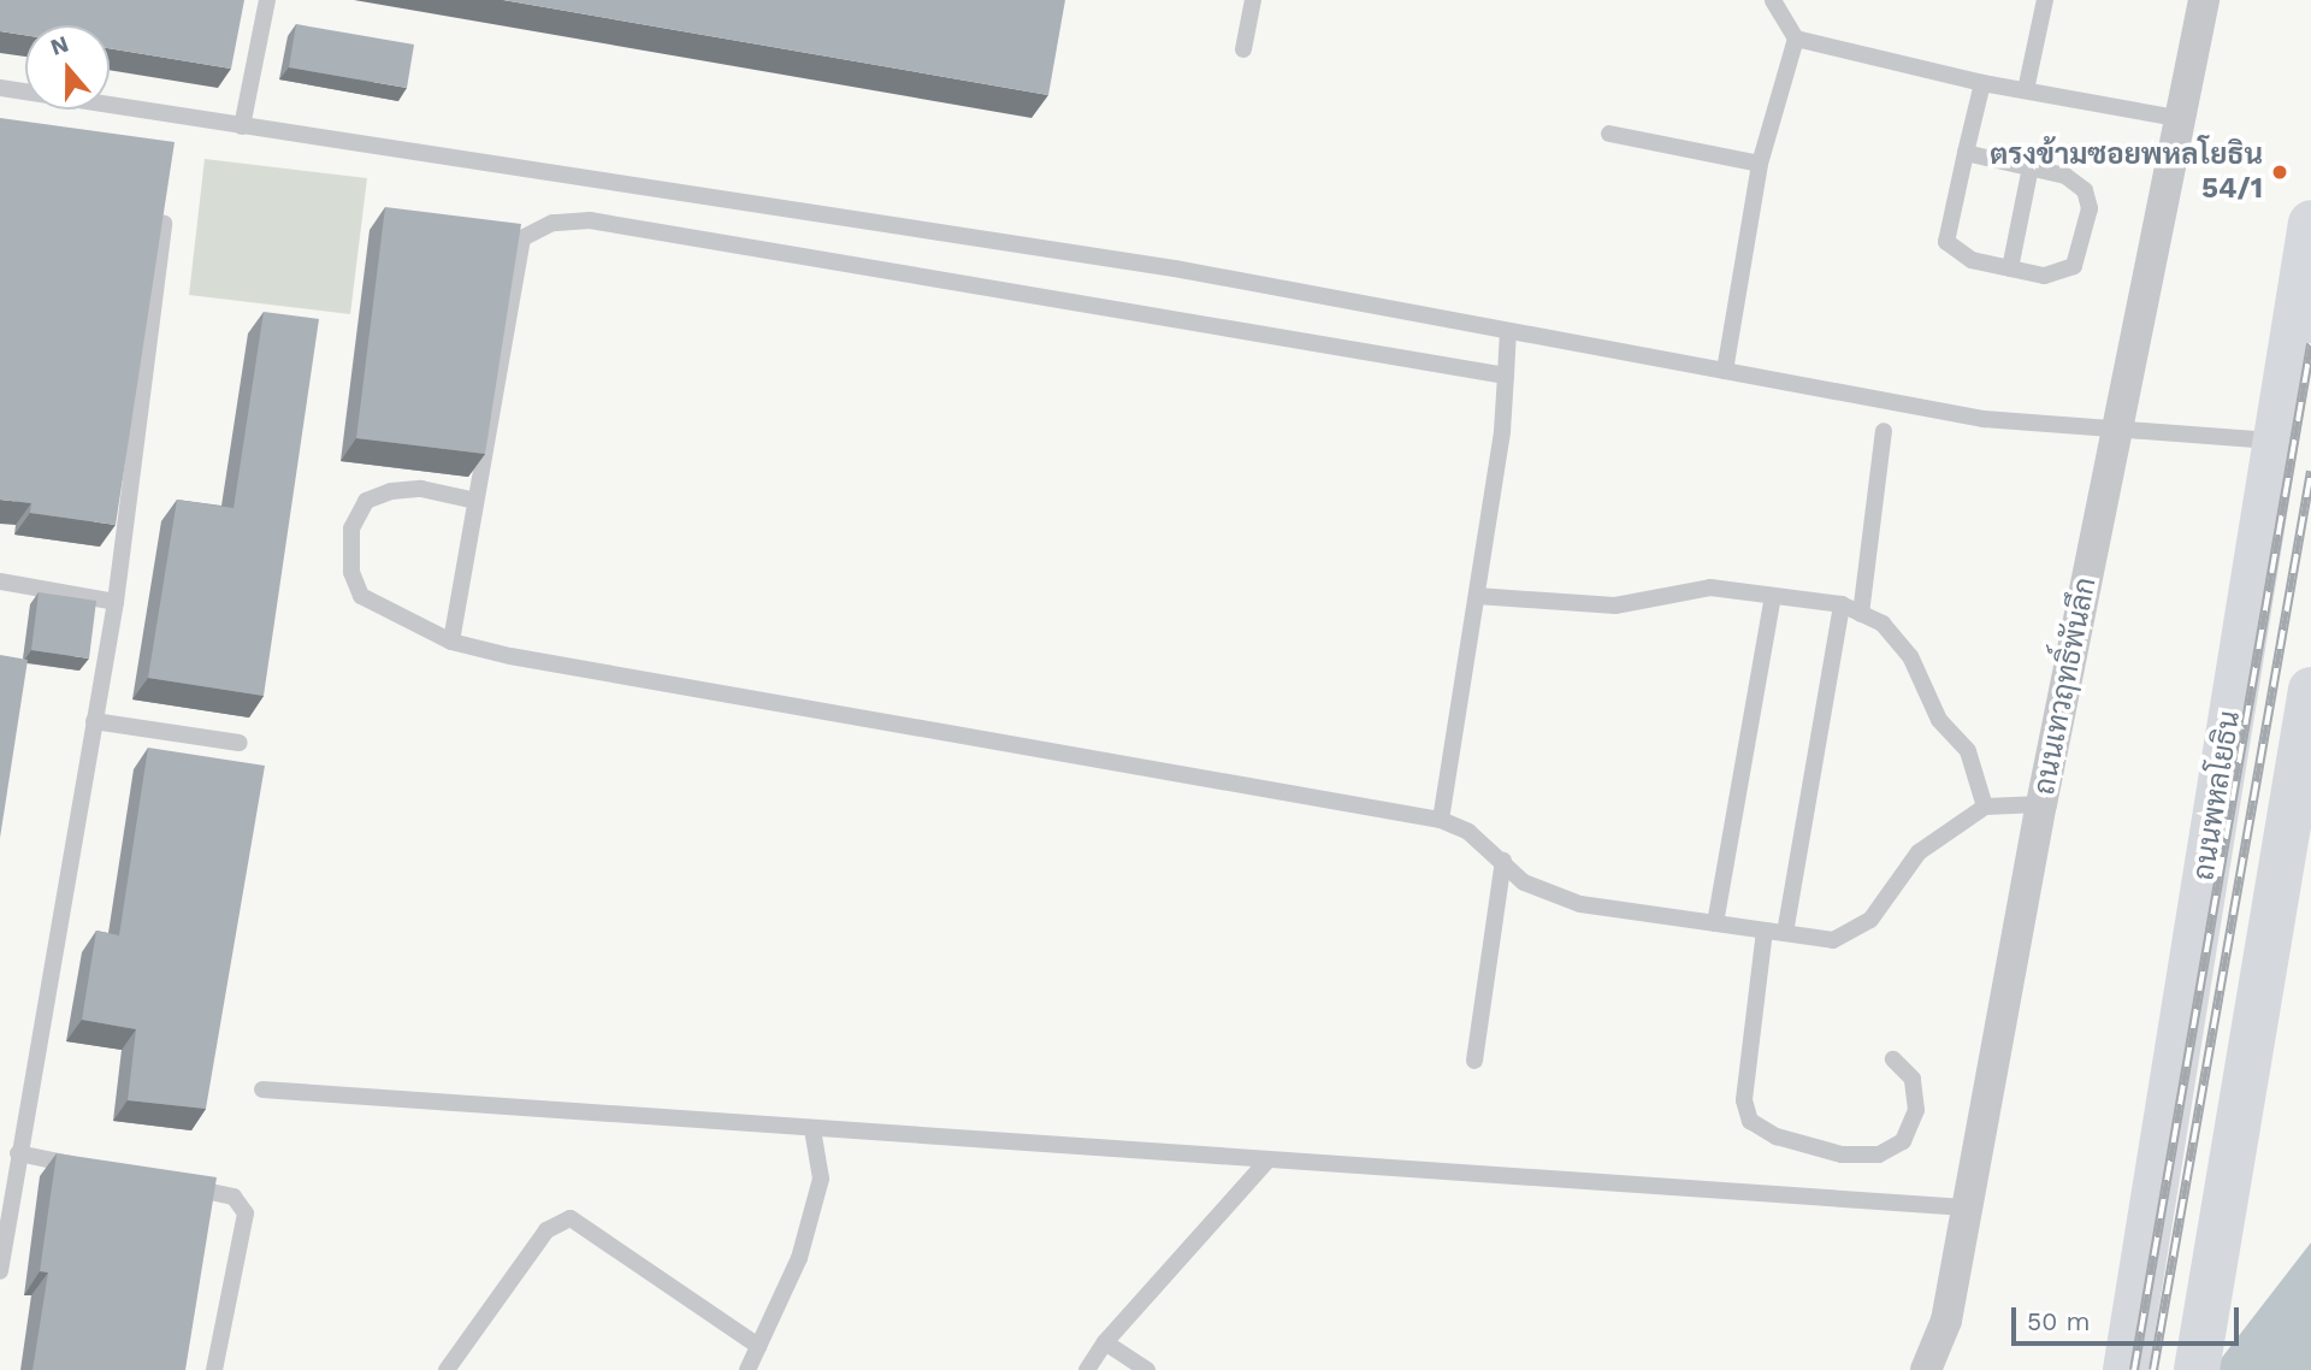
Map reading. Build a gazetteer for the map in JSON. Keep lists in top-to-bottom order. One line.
{"streets":{"main road":["ถนนพหลโยธิน"],"street":["ถนนเทวฤทธิ์พันลึก"]},"places":["ตรงข้ามซอยพหลโยธิน 54/1"],"scale_bar":"50 m","north":"top"}
